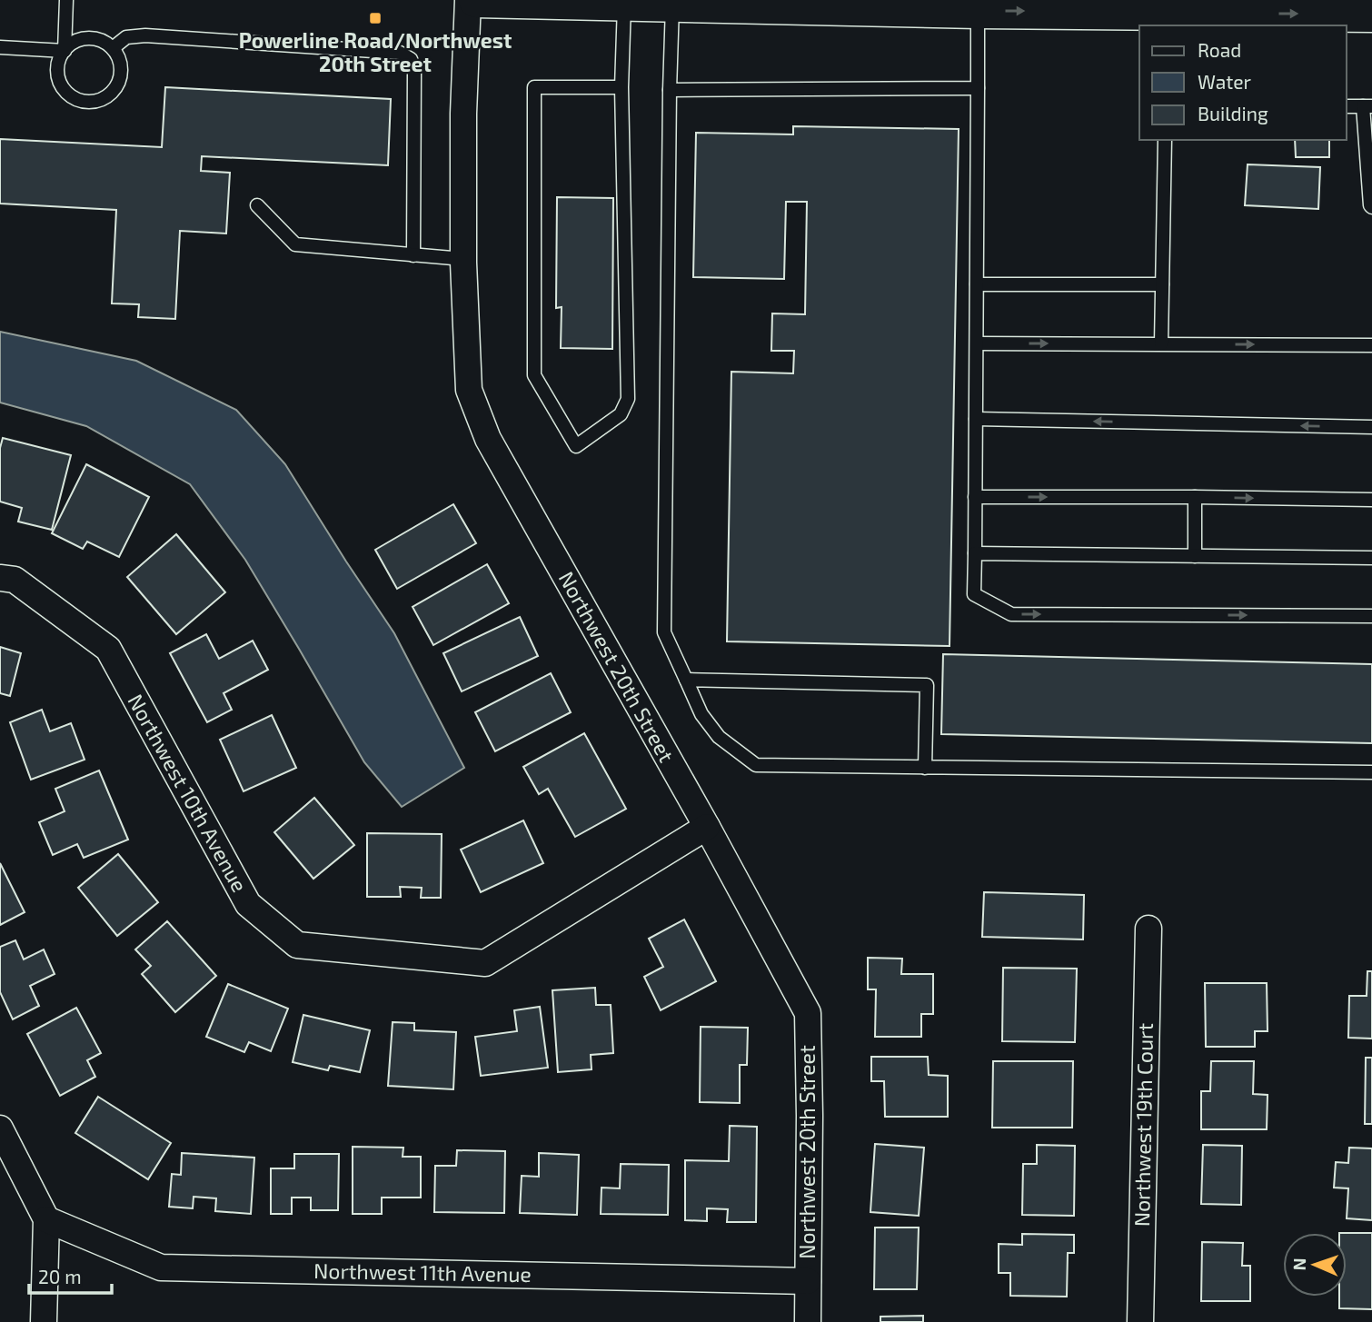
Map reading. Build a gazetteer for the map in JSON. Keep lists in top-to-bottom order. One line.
{"streets":{"street":["Northwest 20th Street","Northwest 10th Avenue","Northwest 19th Court","Northwest 11th Avenue"]},"crossings":[["Northwest 20th Street","Northwest 10th Avenue"],["Northwest 20th Street","Northwest 11th Avenue"]],"places":{"transit":["Powerline Road/Northwest 20th Street"]},"legend":["Road","Water","Building"],"scale_bar":"20 m","north":"left"}
